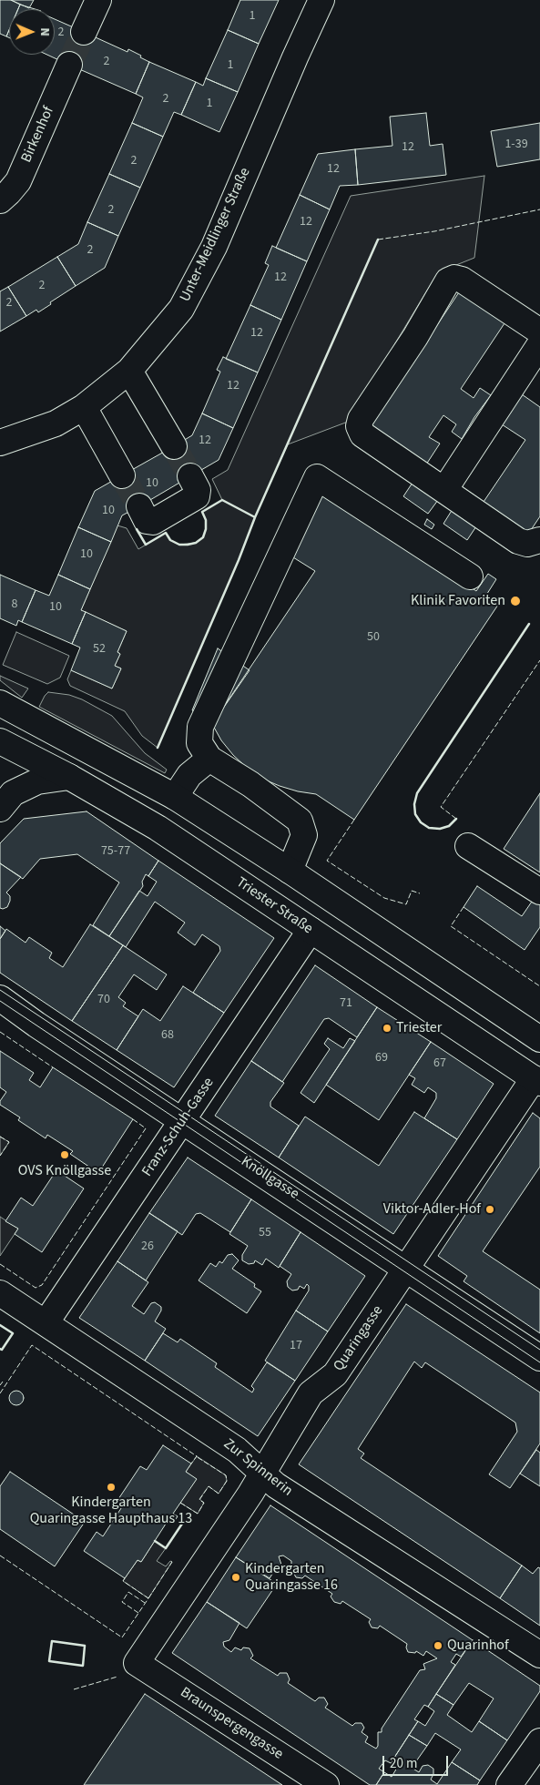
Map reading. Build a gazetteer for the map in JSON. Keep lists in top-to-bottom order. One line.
{"streets":{"street":["Birkenhof","Unter-Meidlinger Straße","Triester Straße","Franz-Schuh-Gasse","Knöllgasse","Quaringasse","Zur Spinnerin","Braunspergengasse"]},"crossings":[["Triester Straße","Franz-Schuh-Gasse"],["Triester Straße","Quaringasse"],["Franz-Schuh-Gasse","Knöllgasse"],["Franz-Schuh-Gasse","Zur Spinnerin"],["Knöllgasse","Quaringasse"],["Quaringasse","Zur Spinnerin"],["Quaringasse","Braunspergengasse"]],"places":["Klinik Favoriten","Triester","OVS Knöllgasse","Viktor-Adler-Hof","Kindergarten Quaringasse Haupthaus 13","Kindergarten Quaringasse 16","Quarinhof"],"house_numbers":["1","2","2","1","2","1","1-39","12","2","12","2","12","2","12","2","2","12","12","12","10","10","10","8","10","50","52","75-77","70","71","68","69","67","55","26","17"],"scale_bar":"20 m","north":"right"}
